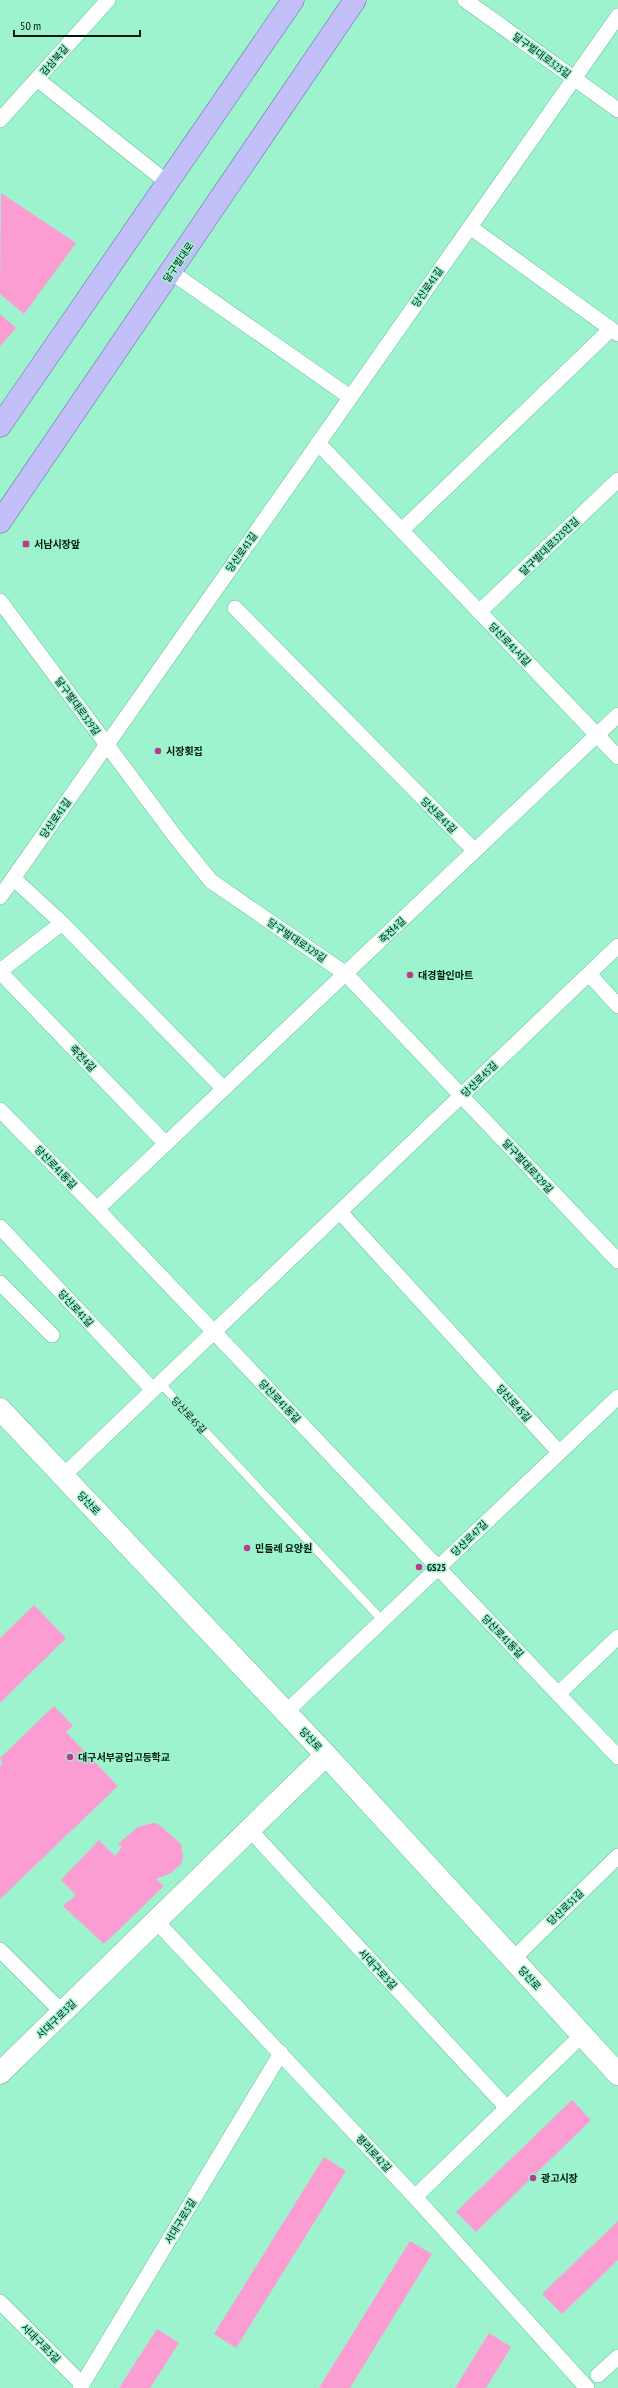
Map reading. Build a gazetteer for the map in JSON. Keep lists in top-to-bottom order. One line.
{"streets":{"main road":["달구벌대로","당산로","서대구로3길"],"street":["달구벌대로323길","감삼북길","당산로41길","달구벌대로323안길","당산로41서길","달구벌대로329길","죽전4길","당산로45길","당산로41동길","당산로47길","당산로51길","평리로42길","서대구로5길"]},"crossings":[["달구벌대로323길","당산로41길"],["당산로41길","당산로41서길"],["당산로41길","달구벌대로329길"],["당산로41길","죽전4길"],["당산로41길","당산로45길"],["달구벌대로323안길","당산로41서길"],["당산로41서길","죽전4길"],["달구벌대로329길","죽전4길"],["달구벌대로329길","당산로45길"],["죽전4길","당산로41동길"],["당산로45길","당산로41동길"],["당산로45길","당산로"],["당산로45길","당산로47길"],["당산로41동길","당산로47길"],["당산로","당산로47길"],["당산로","당산로51길"],["당산로","서대구로3길"],["서대구로3길","평리로42길"],["서대구로3길","서대구로5길"],["평리로42길","서대구로5길"]],"places":{"transit":["서남시장앞"],"other":["시장횟집","대경할인마트","민들레 요양원","GS25","대구서부공업고등학교","광고시장"]},"scale_bar":"50 m"}
